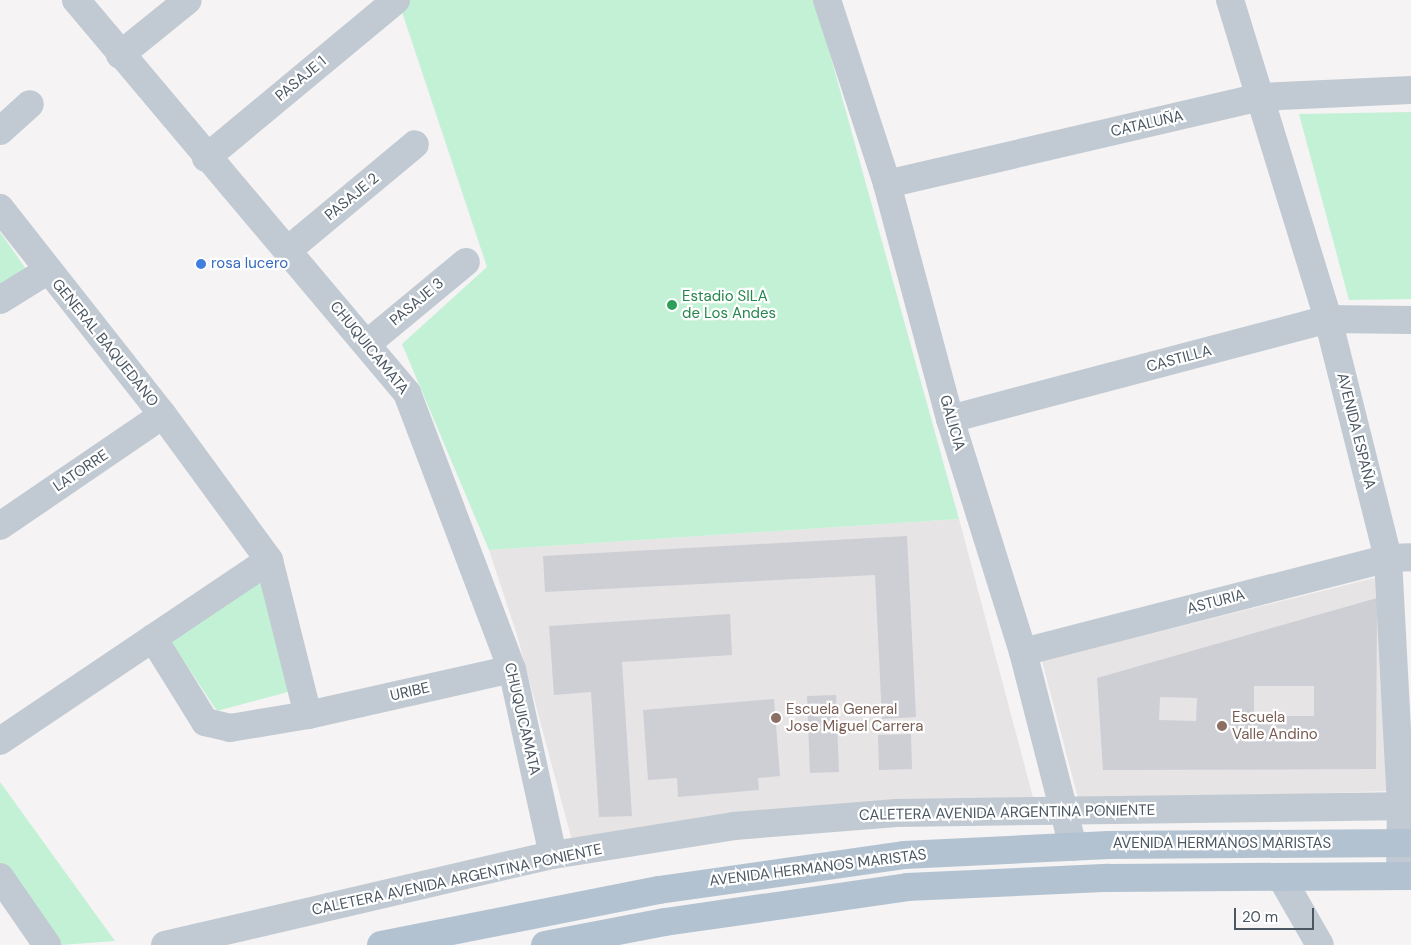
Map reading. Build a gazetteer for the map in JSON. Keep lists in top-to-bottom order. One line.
{"streets":{"main road":["AVENIDA HERMANOS MARISTAS"],"street":["PASAJE 1","CATALUÑA","PASAJE 2","PASAJE 3","GENERAL BAQUEDANO","CHUQUICAMATA","CASTILLA","GALICIA","AVENIDA ESPAÑA","LATORRE","ASTURIA","URIBE","CALETERA AVENIDA ARGENTINA PONIENTE"]},"crossings":[["PASAJE 1","CHUQUICAMATA"],["CATALUÑA","GALICIA"],["CATALUÑA","AVENIDA ESPAÑA"],["PASAJE 2","CHUQUICAMATA"],["PASAJE 3","CHUQUICAMATA"],["GENERAL BAQUEDANO","LATORRE"],["CHUQUICAMATA","URIBE"],["CHUQUICAMATA","CALETERA AVENIDA ARGENTINA PONIENTE"],["CASTILLA","GALICIA"],["CASTILLA","AVENIDA ESPAÑA"],["GALICIA","ASTURIA"],["GALICIA","CALETERA AVENIDA ARGENTINA PONIENTE"],["GALICIA","AVENIDA HERMANOS MARISTAS"],["AVENIDA ESPAÑA","ASTURIA"],["AVENIDA ESPAÑA","CALETERA AVENIDA ARGENTINA PONIENTE"],["AVENIDA ESPAÑA","AVENIDA HERMANOS MARISTAS"]],"places":["rosa lucero","Estadio SILA de Los Andes","Escuela General Jose Miguel Carrera","Escuela Valle Andino"],"scale_bar":"20 m"}
